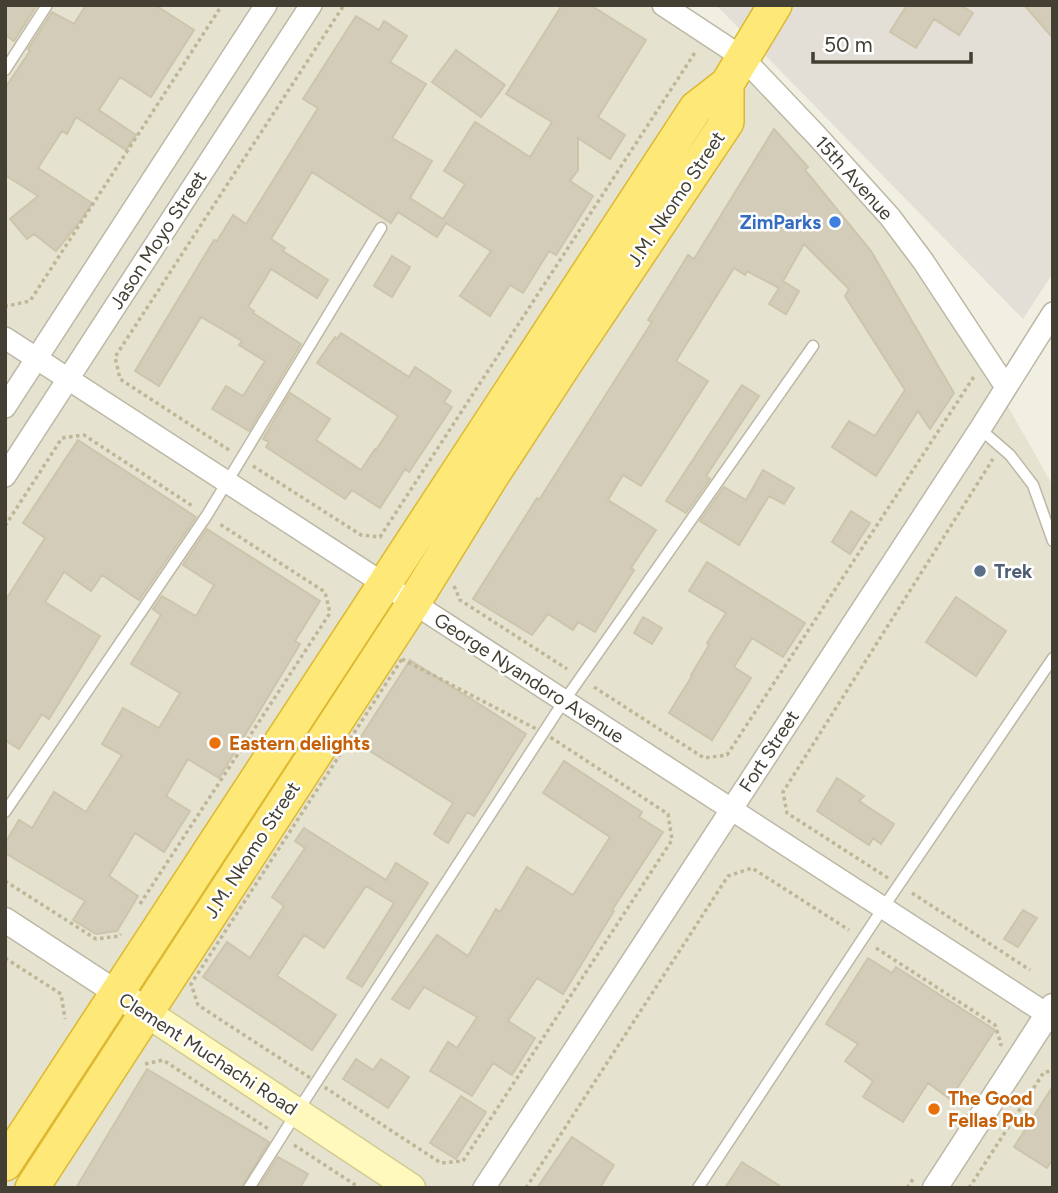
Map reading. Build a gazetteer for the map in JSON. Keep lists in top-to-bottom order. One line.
{"streets":{"highway":["J.M. Nkomo Street"],"main road":["Clement Muchachi Road"],"street":["15th Avenue","Jason Moyo Street","George Nyandoro Avenue","Fort Street"]},"crossings":[["15th Avenue","J.M. Nkomo Street"],["15th Avenue","Fort Street"],["J.M. Nkomo Street","George Nyandoro Avenue"],["J.M. Nkomo Street","Clement Muchachi Road"],["Jason Moyo Street","George Nyandoro Avenue"],["George Nyandoro Avenue","Fort Street"]],"places":["ZimParks","Trek","Eastern delights","The Good Fellas Pub"],"scale_bar":"50 m"}
